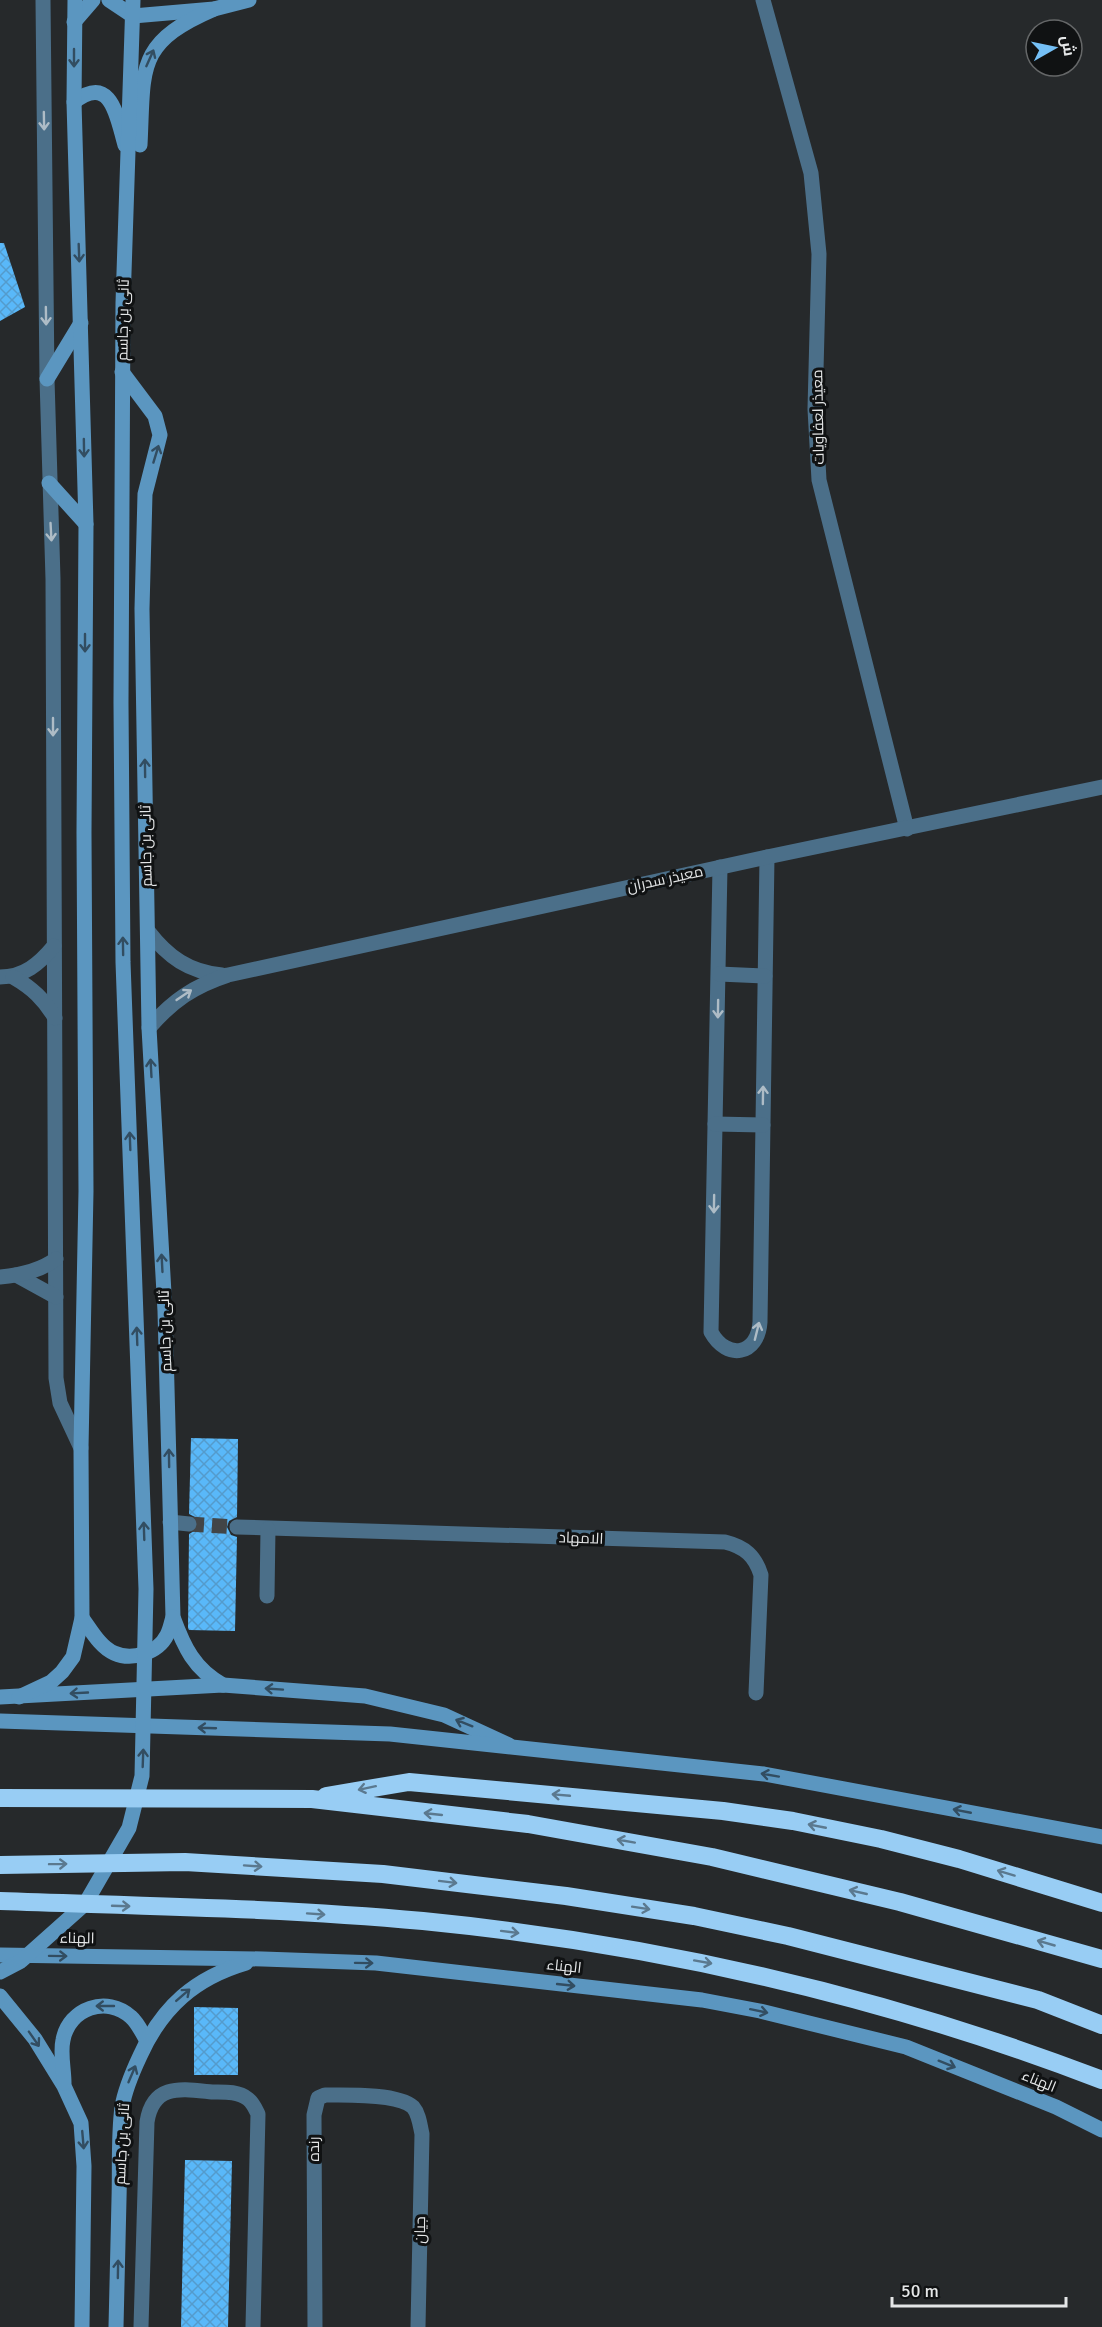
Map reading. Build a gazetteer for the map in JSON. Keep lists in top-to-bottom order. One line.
{"streets":{"main road":["ثانى بن جاسم","الهناء"],"street":["معيذر لعفاويات","معيذر سدران","الامهاد","رنده","جيان"]},"crossings":[["ثانى بن جاسم","معيذر سدران"],["ثانى بن جاسم","الهناء"],["معيذر لعفاويات","معيذر سدران"],["رنده","جيان"]],"one_way":["الهناء"],"scale_bar":"50 m","north":"right"}
